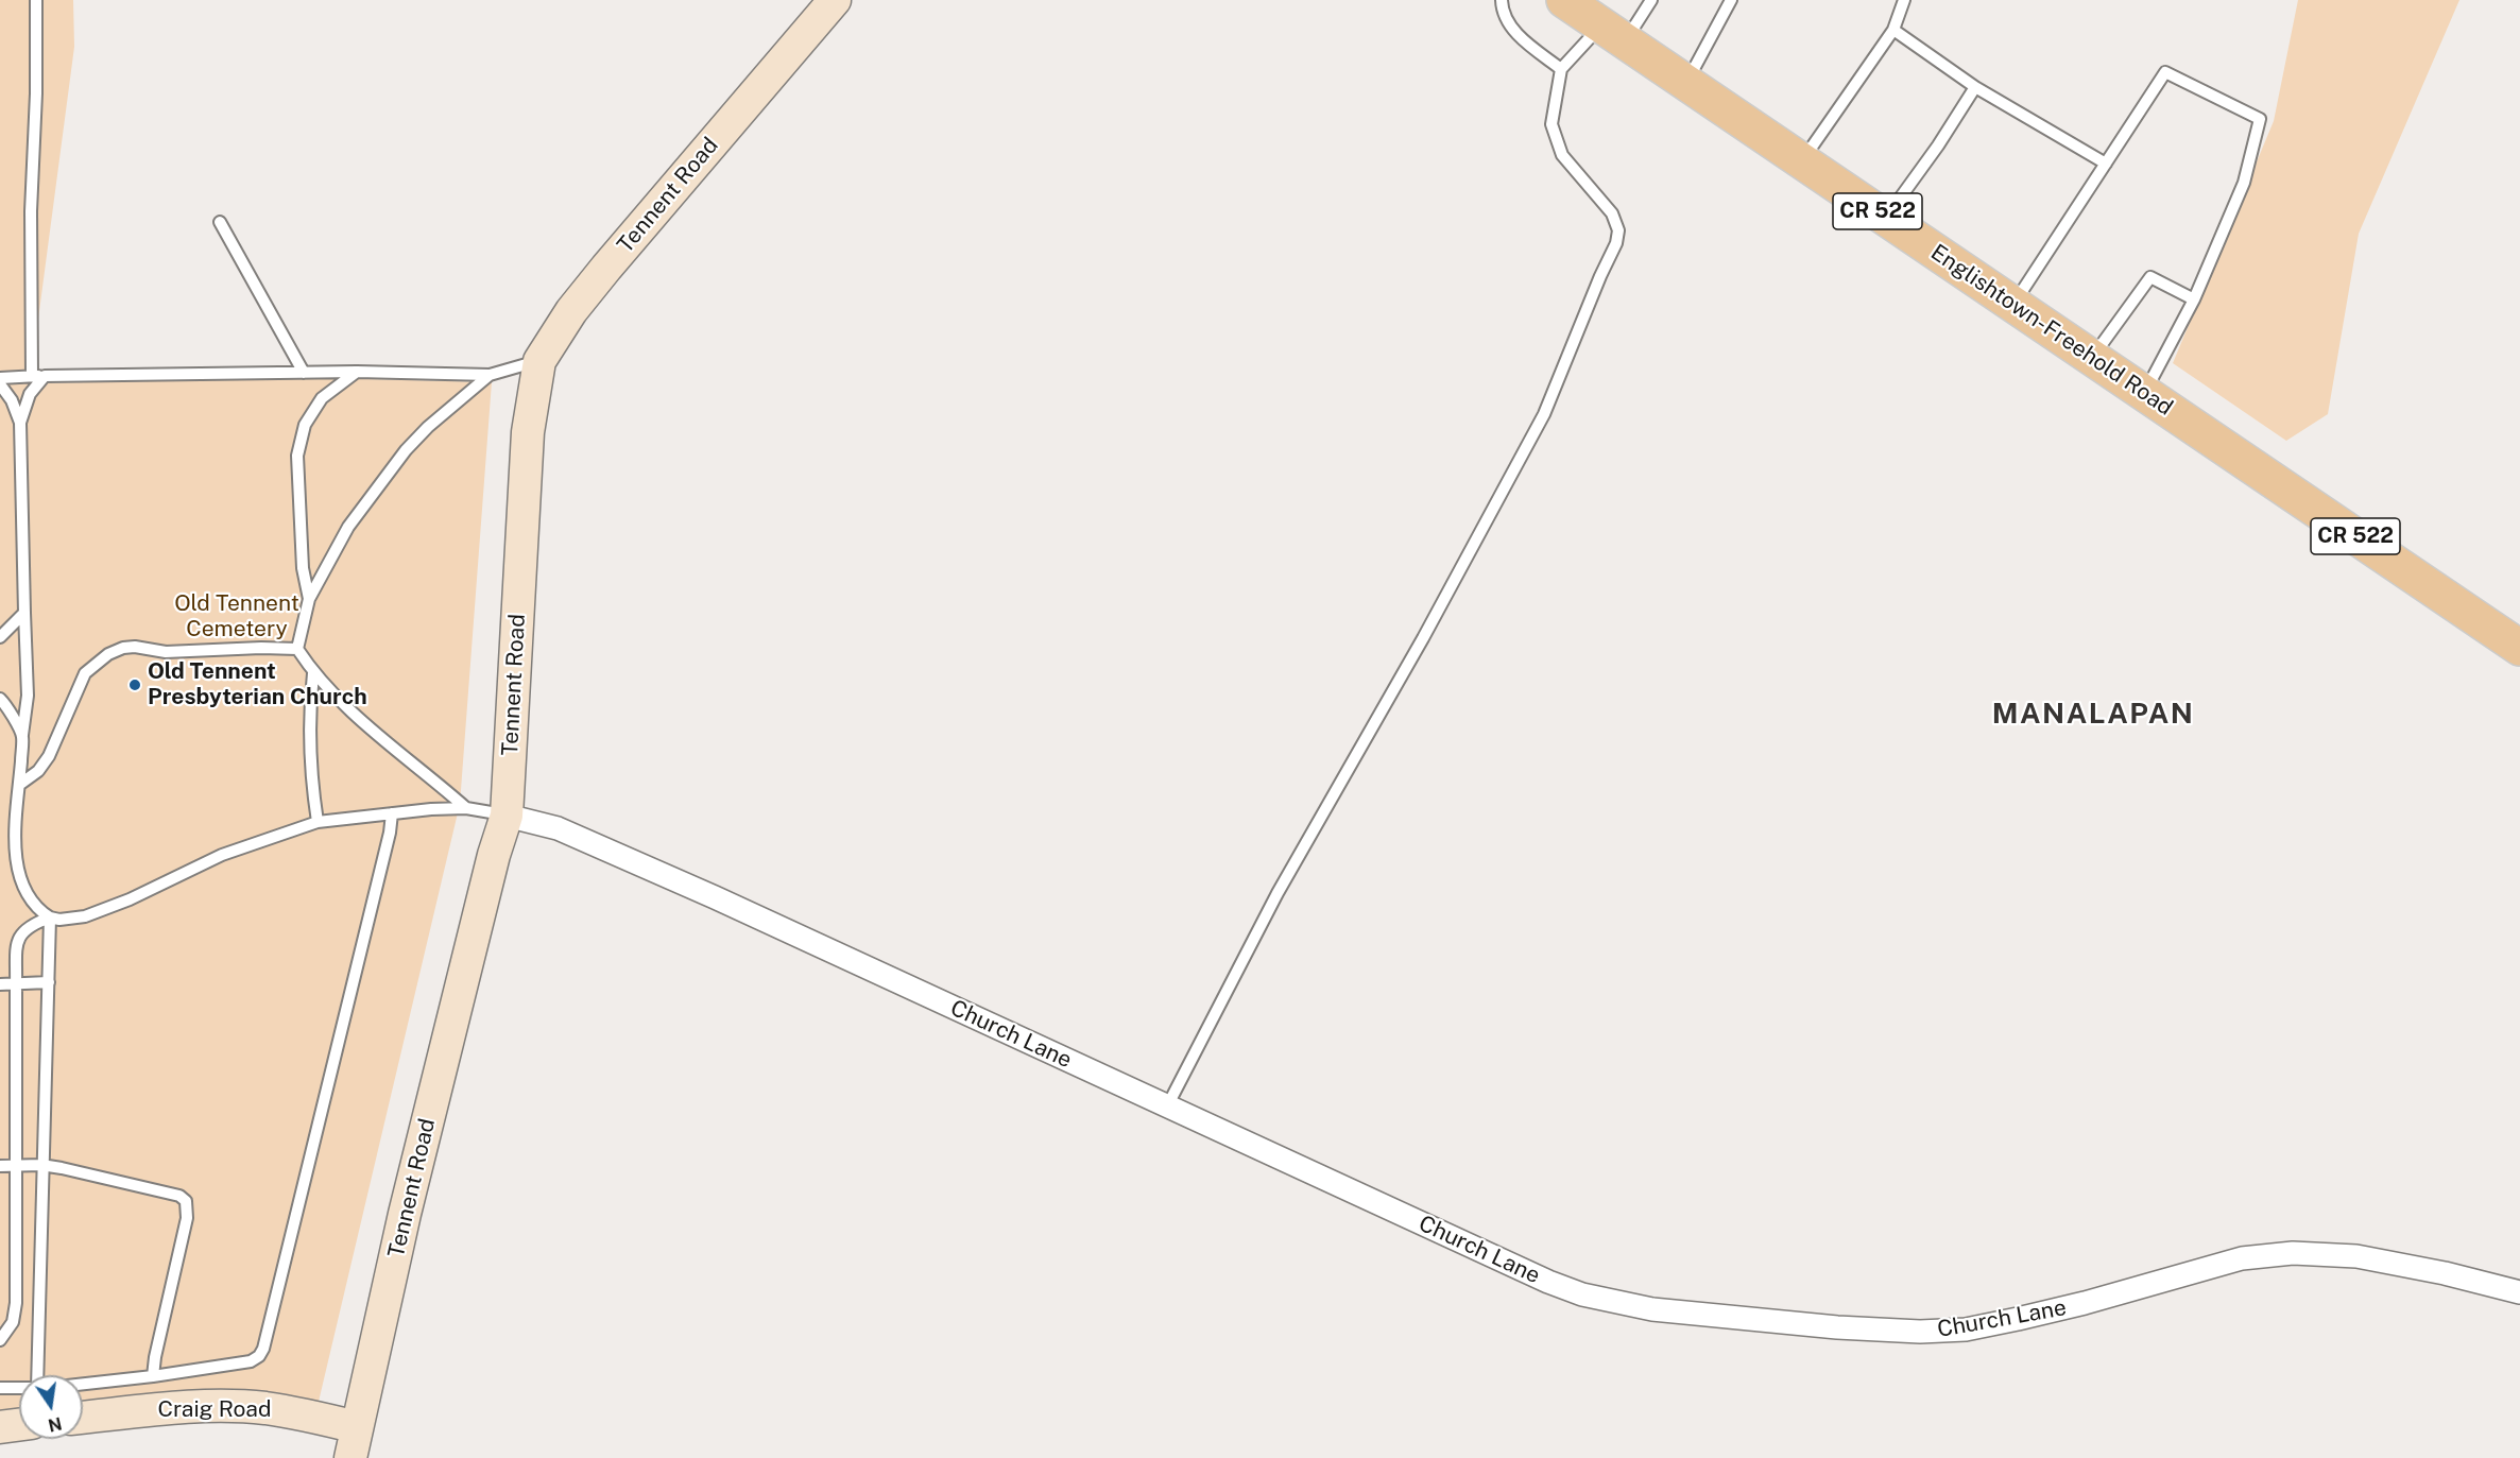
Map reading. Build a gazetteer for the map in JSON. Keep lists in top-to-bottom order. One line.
{"streets":{"main road":["CR 522","Englishtown-Freehold Road"],"street":["Tennent Road","Church Lane","Craig Road"]},"crossings":[["Tennent Road","Church Lane"],["Tennent Road","Craig Road"]],"districts":["MANALAPAN"],"parks":["Old Tennent Cemetery"],"places":["Old Tennent Presbyterian Church"],"north":"bottom"}
